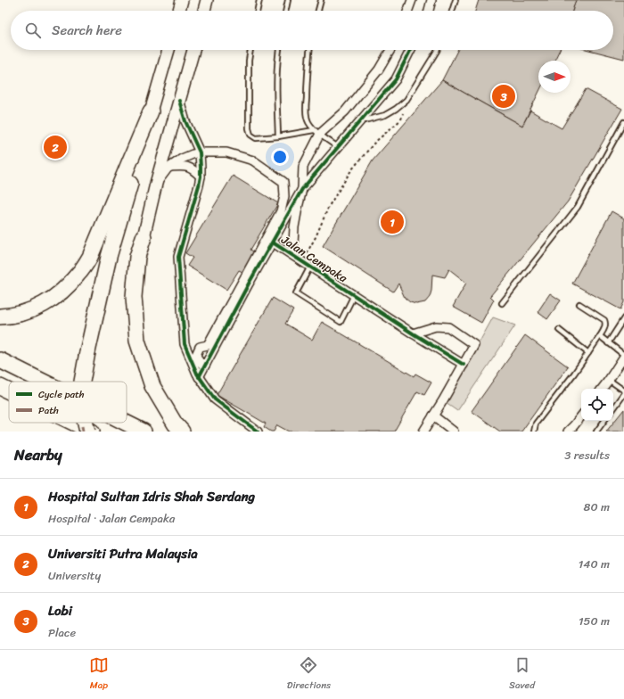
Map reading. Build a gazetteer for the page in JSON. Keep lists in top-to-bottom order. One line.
{"streets":{"street":["Jalan Cempaka"]},"legend":["Cycle path","Path"],"north":"right","page":{"search":"Search here","pins":["3","2","1"],"heading":["Nearby","3 results"],"list":[{"mark":"1","name":"Hospital Sultan Idris Shah Serdang","note":"Hospital · Jalan Cempaka","value":"80 m"},{"mark":"2","name":"Universiti Putra Malaysia","note":"University","value":"140 m"},{"mark":"3","name":"Lobi","note":"Place","value":"150 m"}],"nav":["Map","Directions","Saved"]}}
